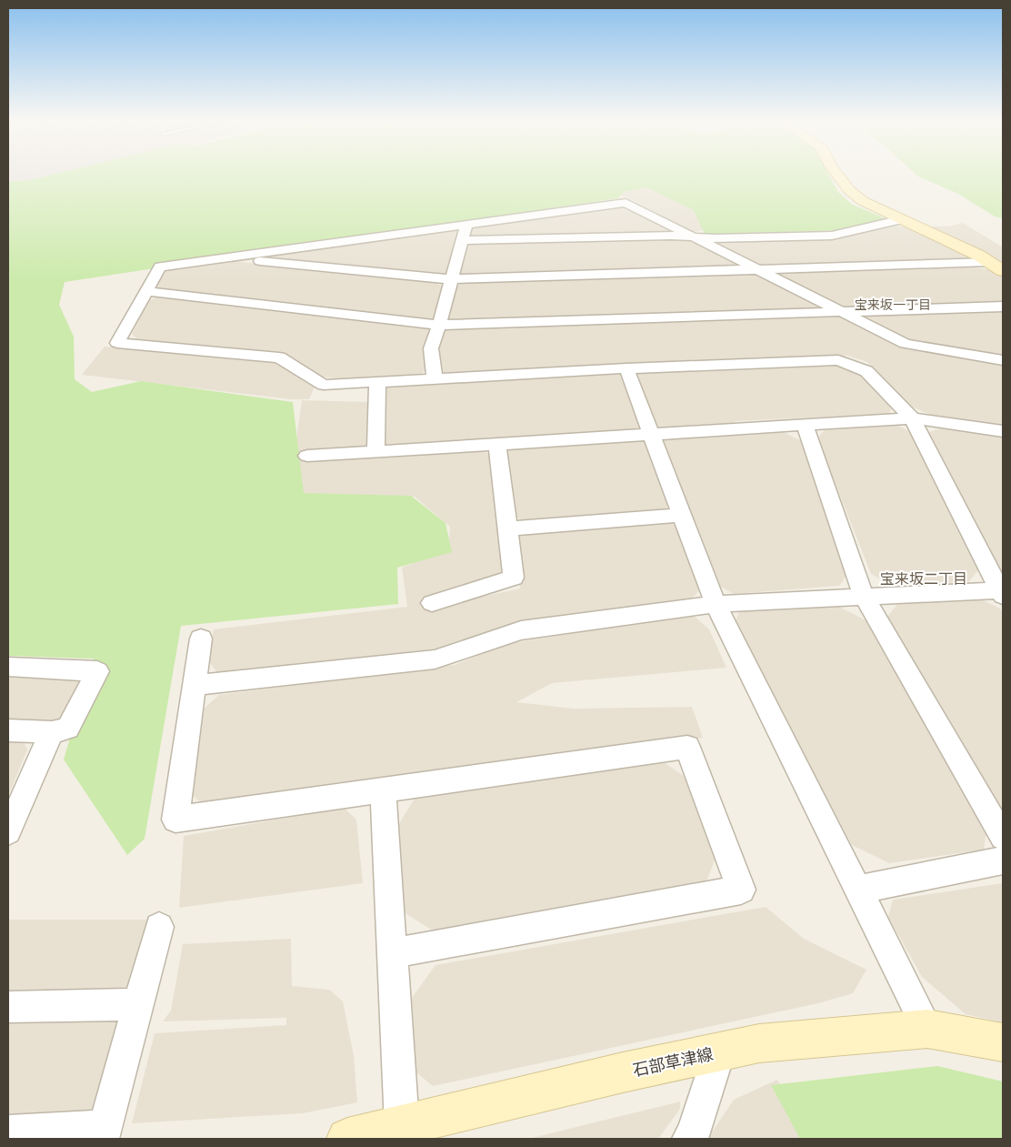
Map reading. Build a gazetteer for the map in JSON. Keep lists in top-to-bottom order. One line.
{"streets":{"street":["石部草津線"]},"districts":["宝来坂一丁目","宝来坂二丁目"]}
